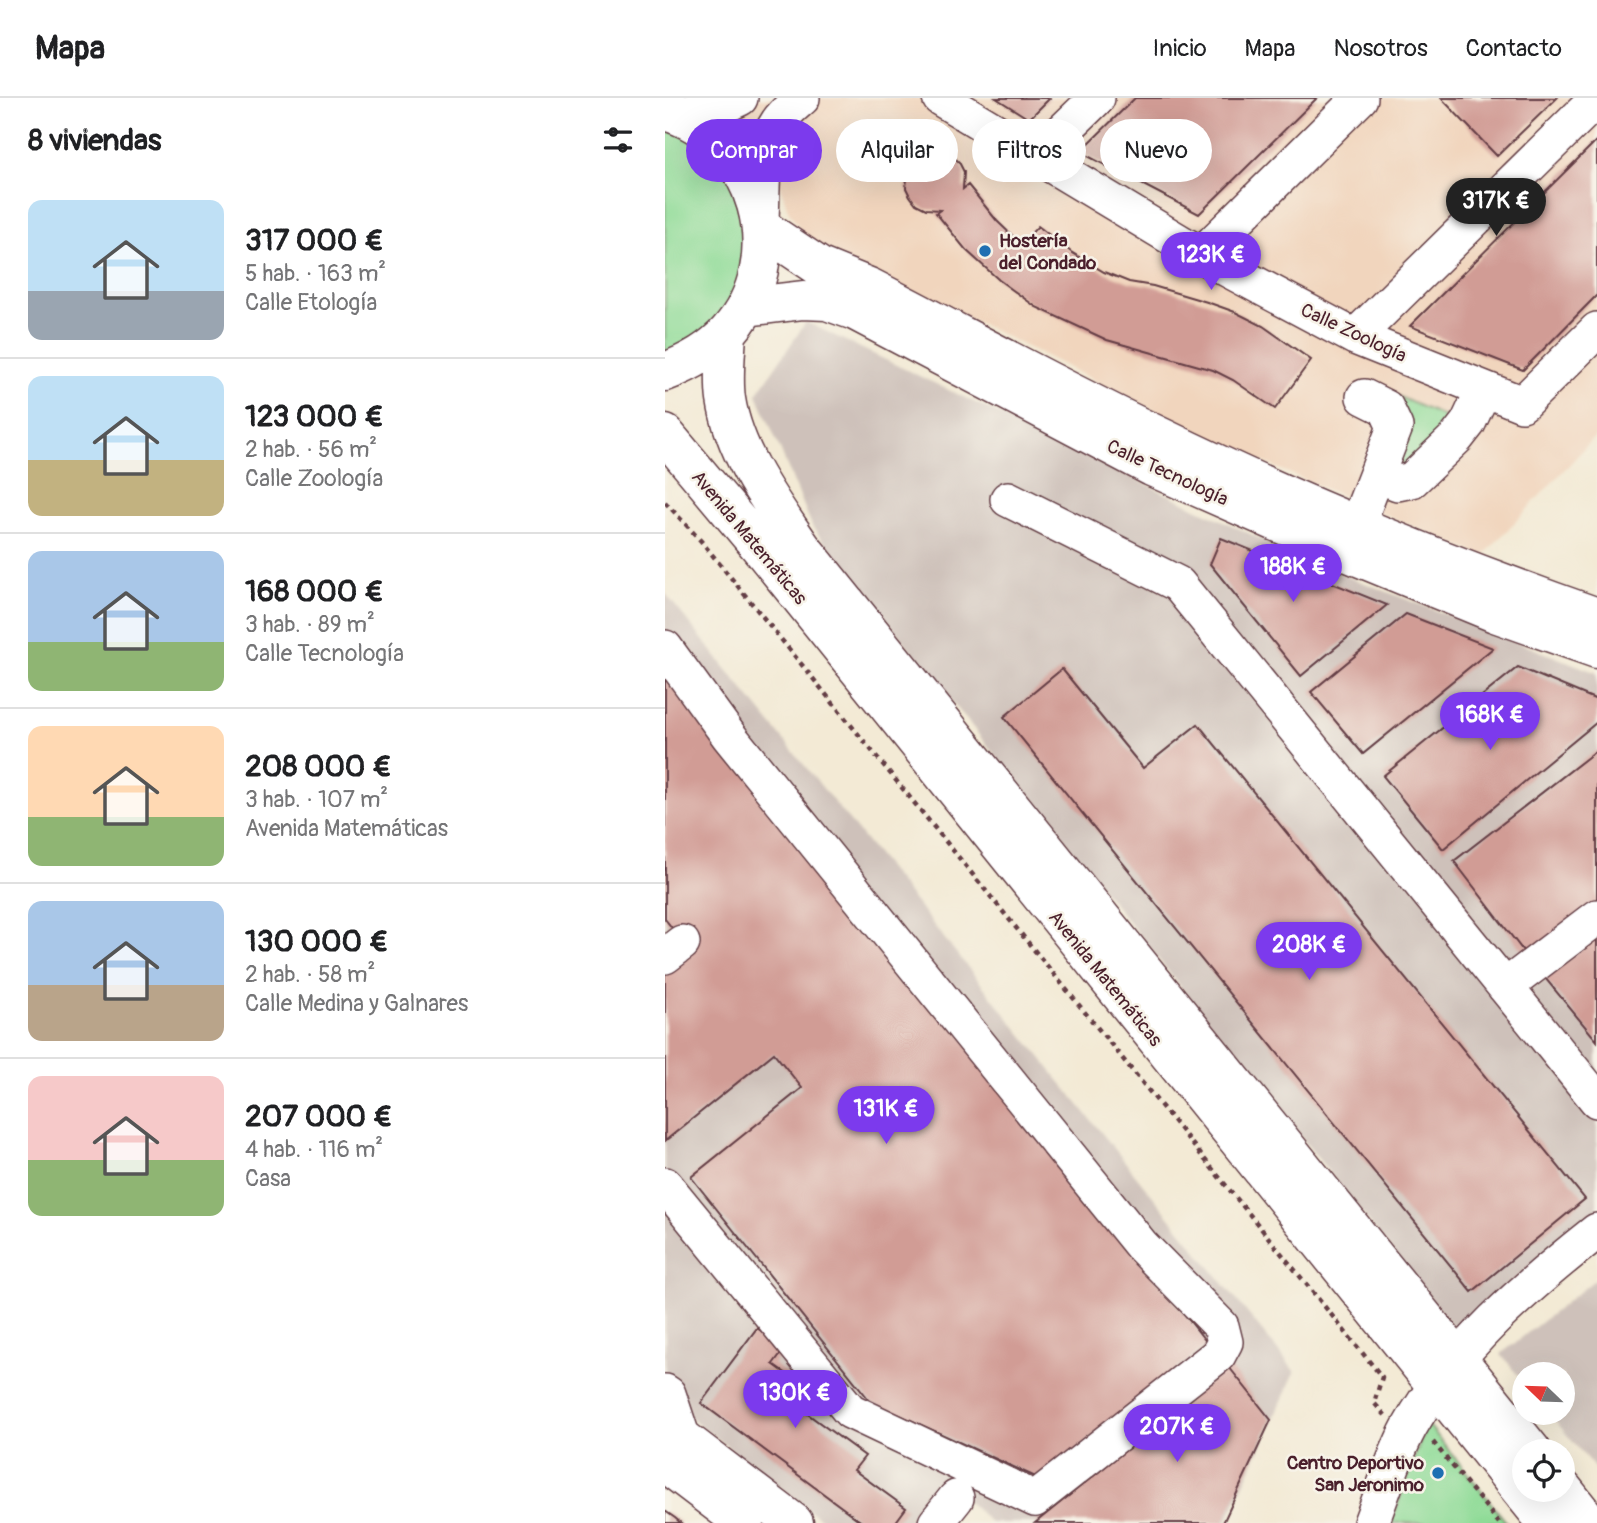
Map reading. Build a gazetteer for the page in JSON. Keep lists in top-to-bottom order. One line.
{"streets":{"main road":["Calle Tecnología","Avenida Matemáticas"],"street":["Calle Zoología"]},"crossings":[["Calle Tecnología","Avenida Matemáticas"]],"places":["Hostería del Condado","Centro Deportivo San Jeronimo"],"north":"top left","page":{"header":"Mapa","nav":["Inicio","Mapa","Nosotros","Contacto"],"heading":"8 viviendas","chip":["Comprar","Alquilar","Filtros","Nuevo"],"price":["317K €","123K €","188K €","168K €","208K €","131K €","130K €","207K €"],"list":[{"name":"317 000 €","note":"5 hab. · 163 m² · Calle Etología"},{"name":"123 000 €","note":"2 hab. · 56 m² · Calle Zoología"},{"name":"168 000 €","note":"3 hab. · 89 m² · Calle Tecnología"},{"name":"208 000 €","note":"3 hab. · 107 m² · Avenida Matemáticas"},{"name":"130 000 €","note":"2 hab. · 58 m² · Calle Medina y Galnares"},{"name":"207 000 €","note":"4 hab. · 116 m² · Casa"}]}}
